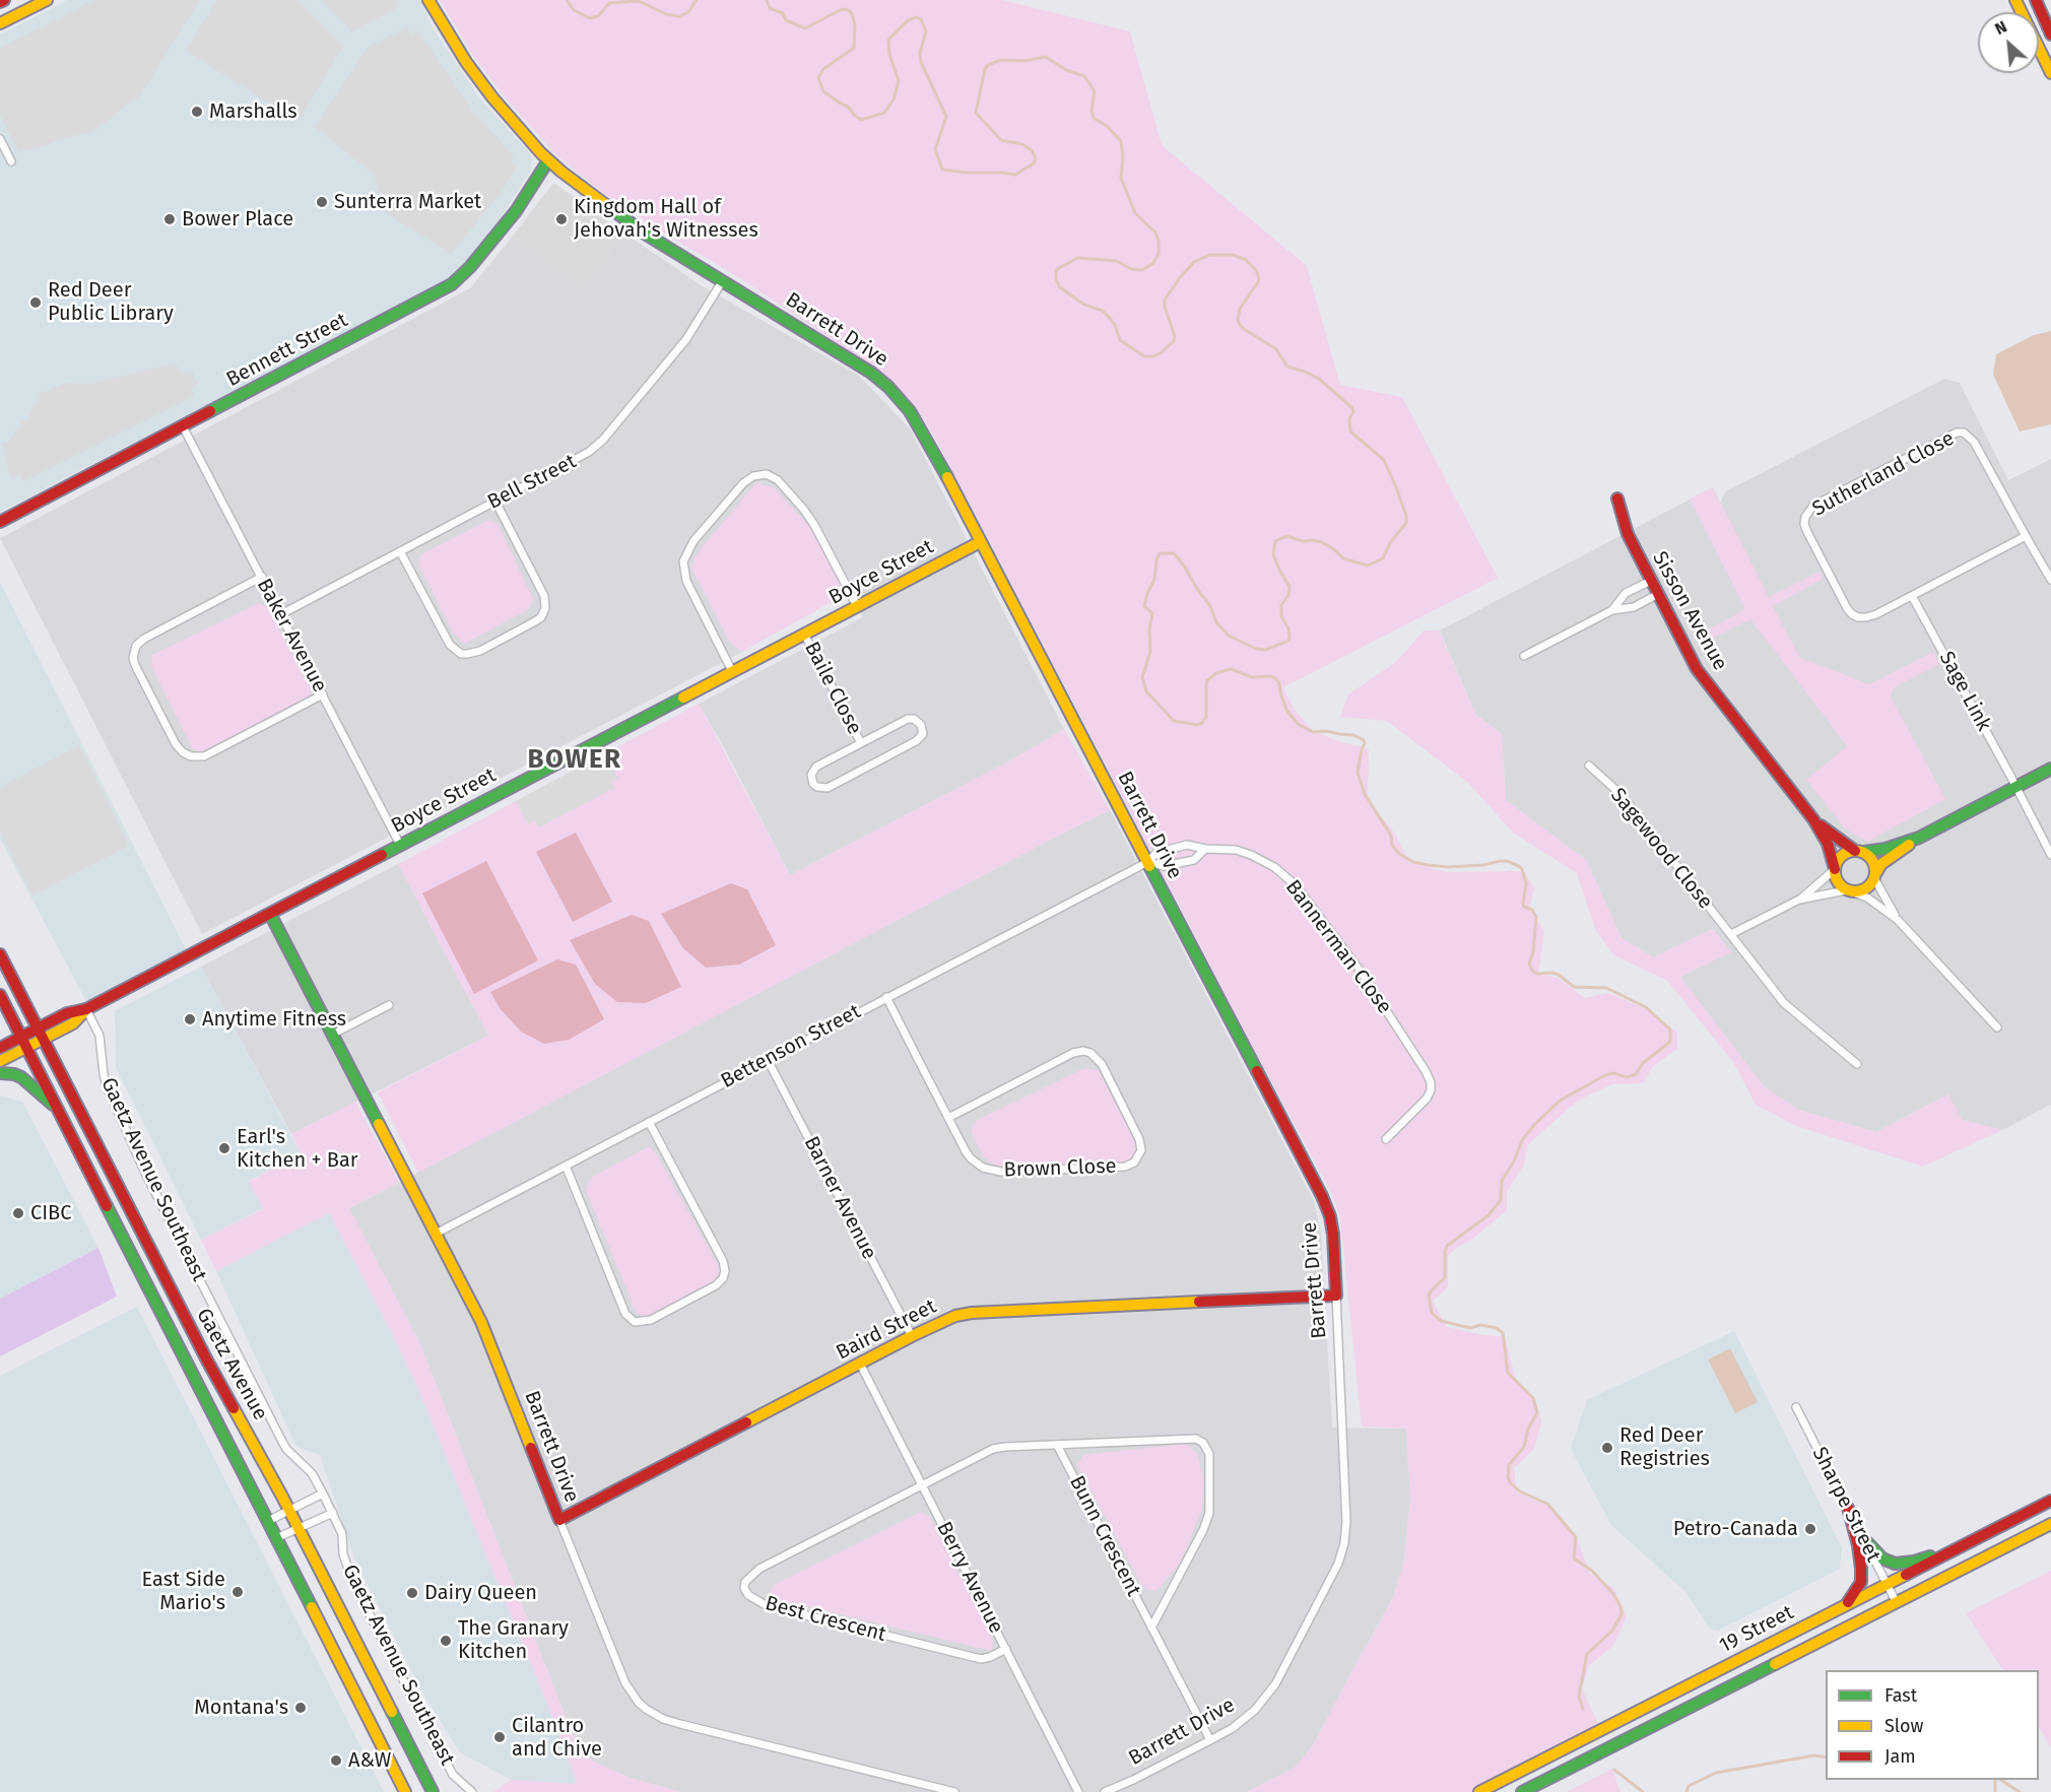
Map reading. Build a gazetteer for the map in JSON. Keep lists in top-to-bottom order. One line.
{"streets":{"street":["Barrett Drive","Bennett Street","Sutherland Close","Bell Street","Boyce Street","Sisson Avenue","Baker Avenue","Baile Close","Sage Link","Sagewood Close","Bannerman Close","Bettenson Street","Brown Close","Gaetz Avenue Southeast","Barner Avenue","Baird Street","Gaetz Avenue","Sharpe Street","Bunn Crescent","Berry Avenue","Best Crescent","19 Street"]},"crossings":[["Barrett Drive","Bennett Street"],["Barrett Drive","Bell Street"],["Barrett Drive","Boyce Street"],["Barrett Drive","Bettenson Street"],["Barrett Drive","Baird Street"],["Barrett Drive","Bunn Crescent"],["Bennett Street","Baker Avenue"],["Sutherland Close","Sage Link"],["Bell Street","Baker Avenue"],["Boyce Street","Baker Avenue"],["Boyce Street","Baile Close"],["Boyce Street","Gaetz Avenue Southeast"],["Boyce Street","Gaetz Avenue"],["Bettenson Street","Brown Close"],["Bettenson Street","Barner Avenue"],["Barner Avenue","Baird Street"],["Baird Street","Berry Avenue"],["Sharpe Street","19 Street"],["Bunn Crescent","Berry Avenue"],["Bunn Crescent","Best Crescent"],["Berry Avenue","Best Crescent"]],"districts":["BOWER"],"places":["Marshalls","Sunterra Market","Bower Place","Kingdom Hall of Jehovah's Witnesses","Red Deer Public Library","Anytime Fitness","Earl's Kitchen + Bar","CIBC","Red Deer Registries","Petro-Canada","East Side Mario's","Dairy Queen","The Granary Kitchen","Montana's","Cilantro and Chive","A&W"],"legend":["Fast","Slow","Jam"],"north":"top left"}
